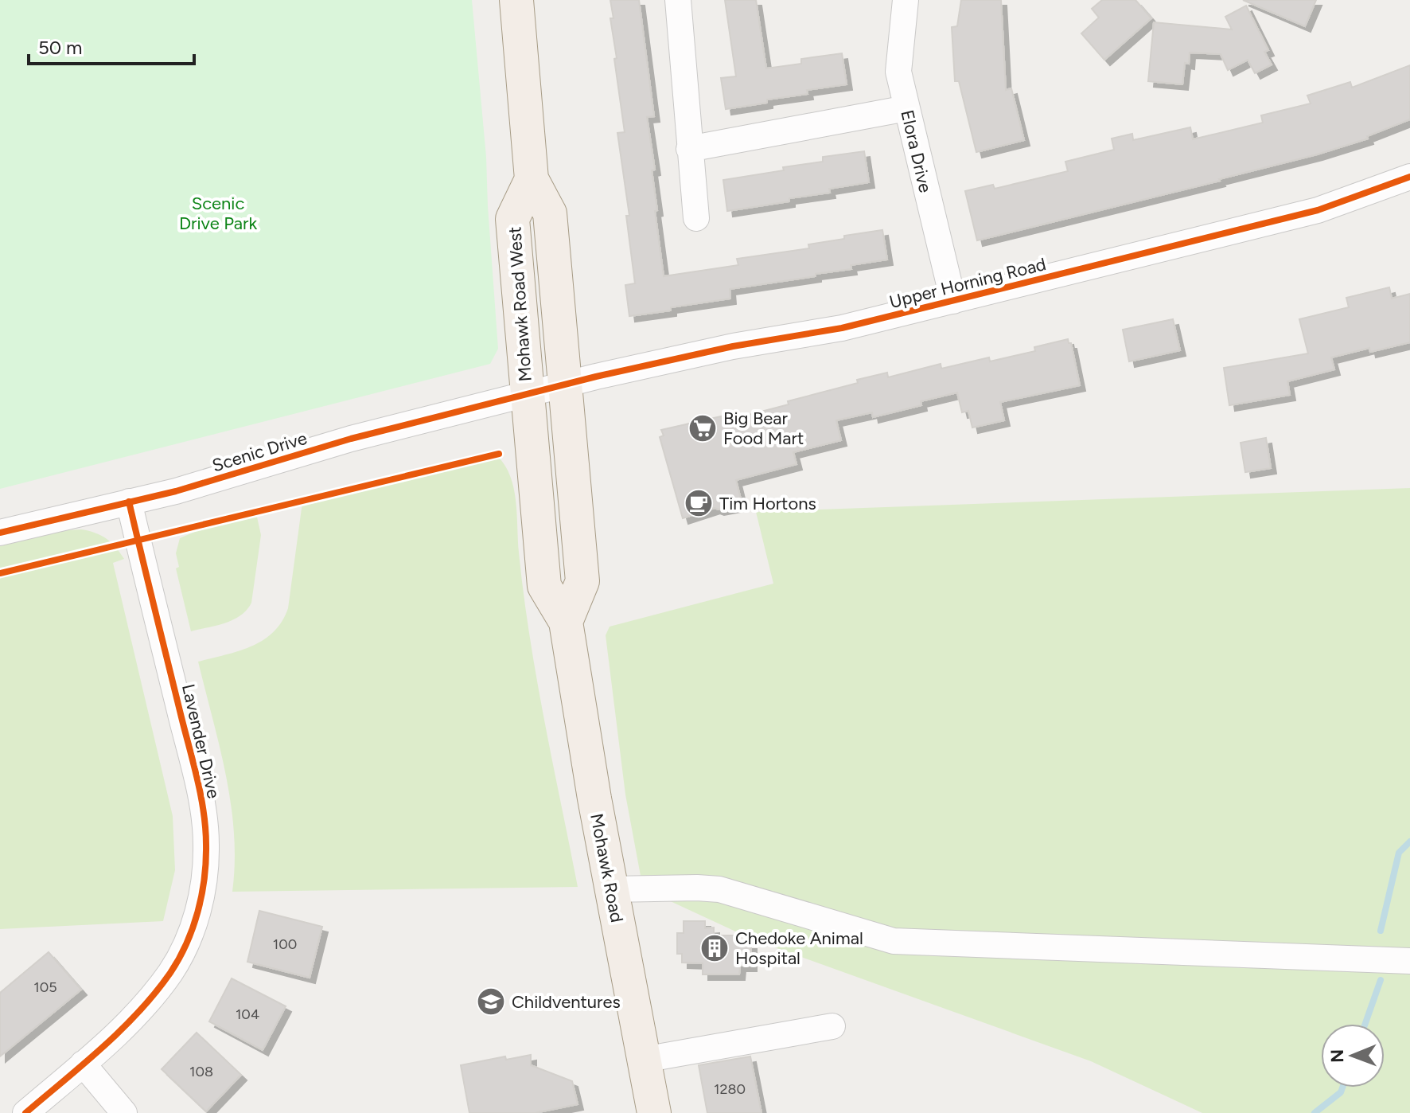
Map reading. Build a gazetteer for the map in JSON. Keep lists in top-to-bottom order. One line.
{"streets":{"main road":["Mohawk Road West","Mohawk Road"],"street":["Elora Drive","Upper Horning Road","Scenic Drive","Lavender Drive"]},"crossings":[["Elora Drive","Upper Horning Road"],["Upper Horning Road","Mohawk Road West"],["Upper Horning Road","Scenic Drive"],["Upper Horning Road","Mohawk Road"],["Mohawk Road West","Scenic Drive"],["Mohawk Road West","Mohawk Road"],["Scenic Drive","Lavender Drive"],["Scenic Drive","Mohawk Road"]],"parks":["Scenic Drive Park"],"places":{"supermarket":["Big Bear Food Mart"],"cafe":["Tim Hortons"],"building":["Chedoke Animal Hospital"],"school or university":["Childventures"]},"house_numbers":["100","105","104","108","1280"],"scale_bar":"50 m","north":"left"}
